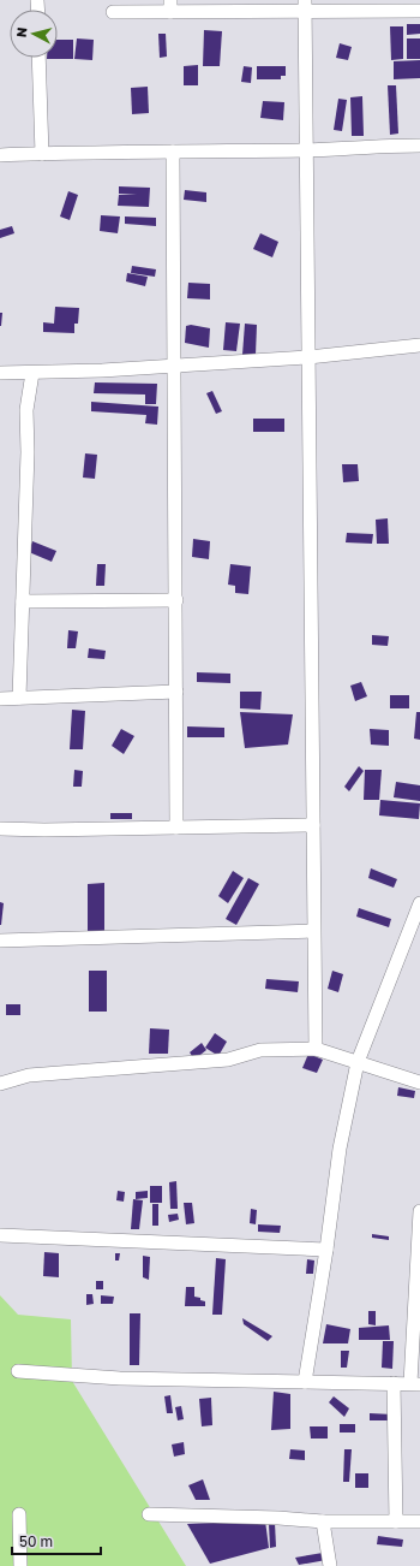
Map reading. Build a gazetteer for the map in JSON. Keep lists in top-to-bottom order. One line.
{"scale_bar":"50 m","north":"left"}
